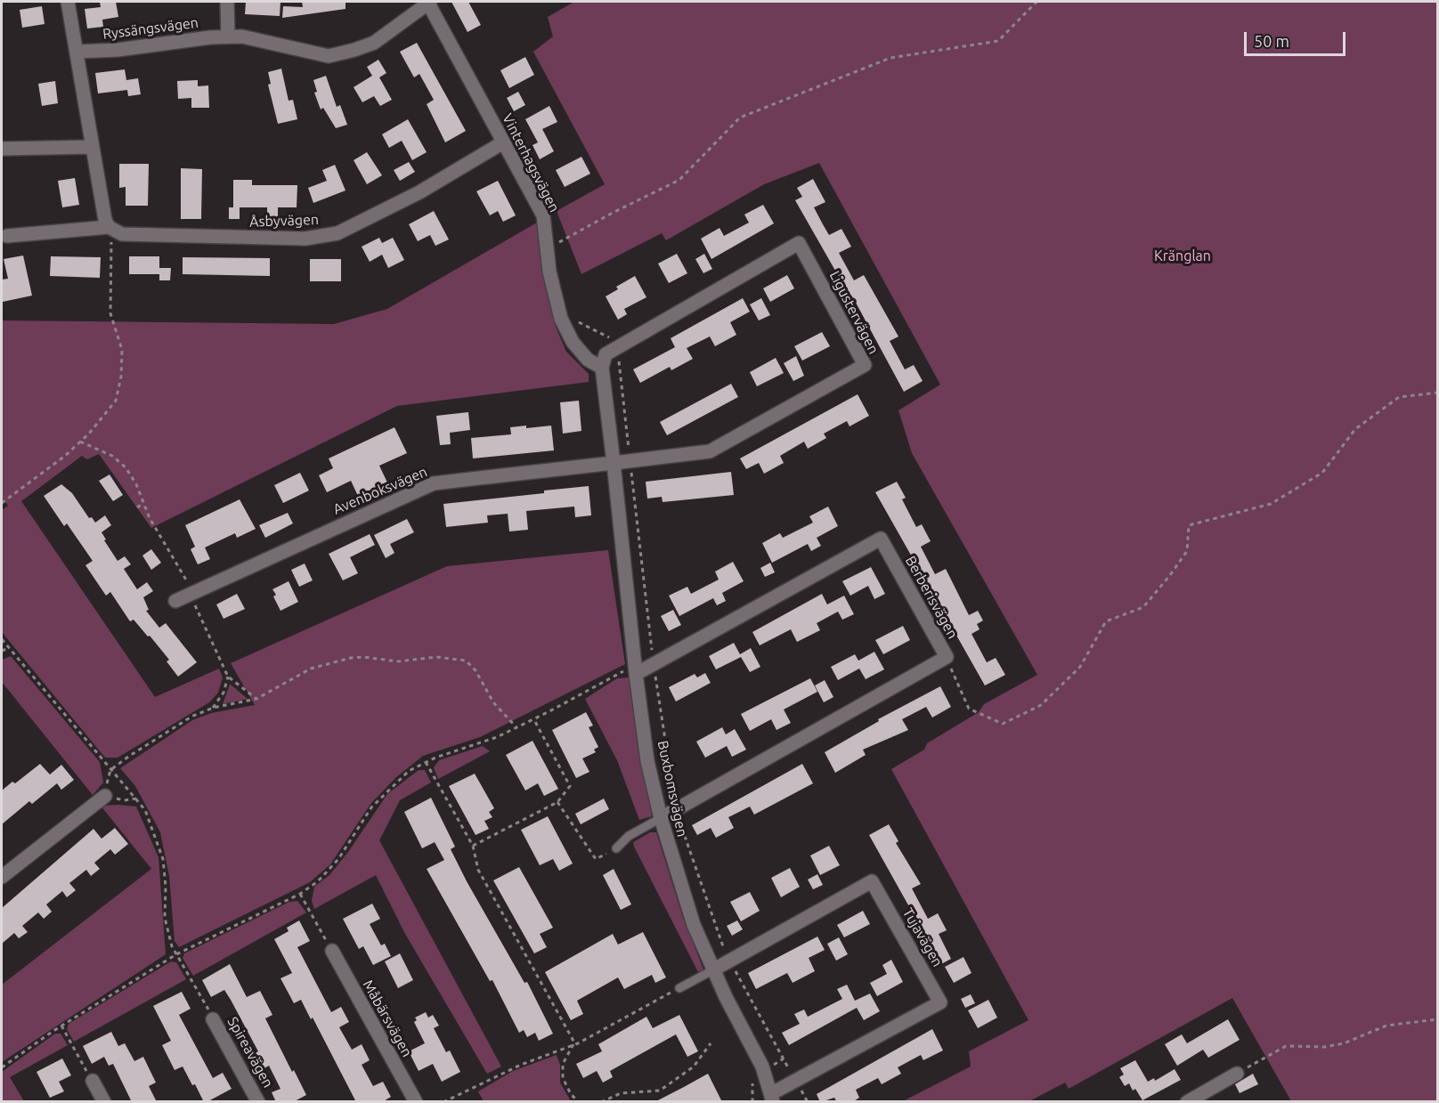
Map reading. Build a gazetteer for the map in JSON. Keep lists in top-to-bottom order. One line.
{"streets":{"street":["Ryssängsvägen","Vinterhagsvägen","Åsbyvägen","Ligustervägen","Avenboksvägen","Berberisvägen","Buxbomsvägen","Tujavägen","Måbärsvägen","Spireavägen"]},"crossings":[["Ryssängsvägen","Vinterhagsvägen"],["Vinterhagsvägen","Åsbyvägen"],["Vinterhagsvägen","Ligustervägen"],["Ligustervägen","Avenboksvägen"],["Ligustervägen","Buxbomsvägen"],["Avenboksvägen","Buxbomsvägen"],["Berberisvägen","Buxbomsvägen"],["Buxbomsvägen","Tujavägen"]],"parks":["Kränglan"],"scale_bar":"50 m"}
